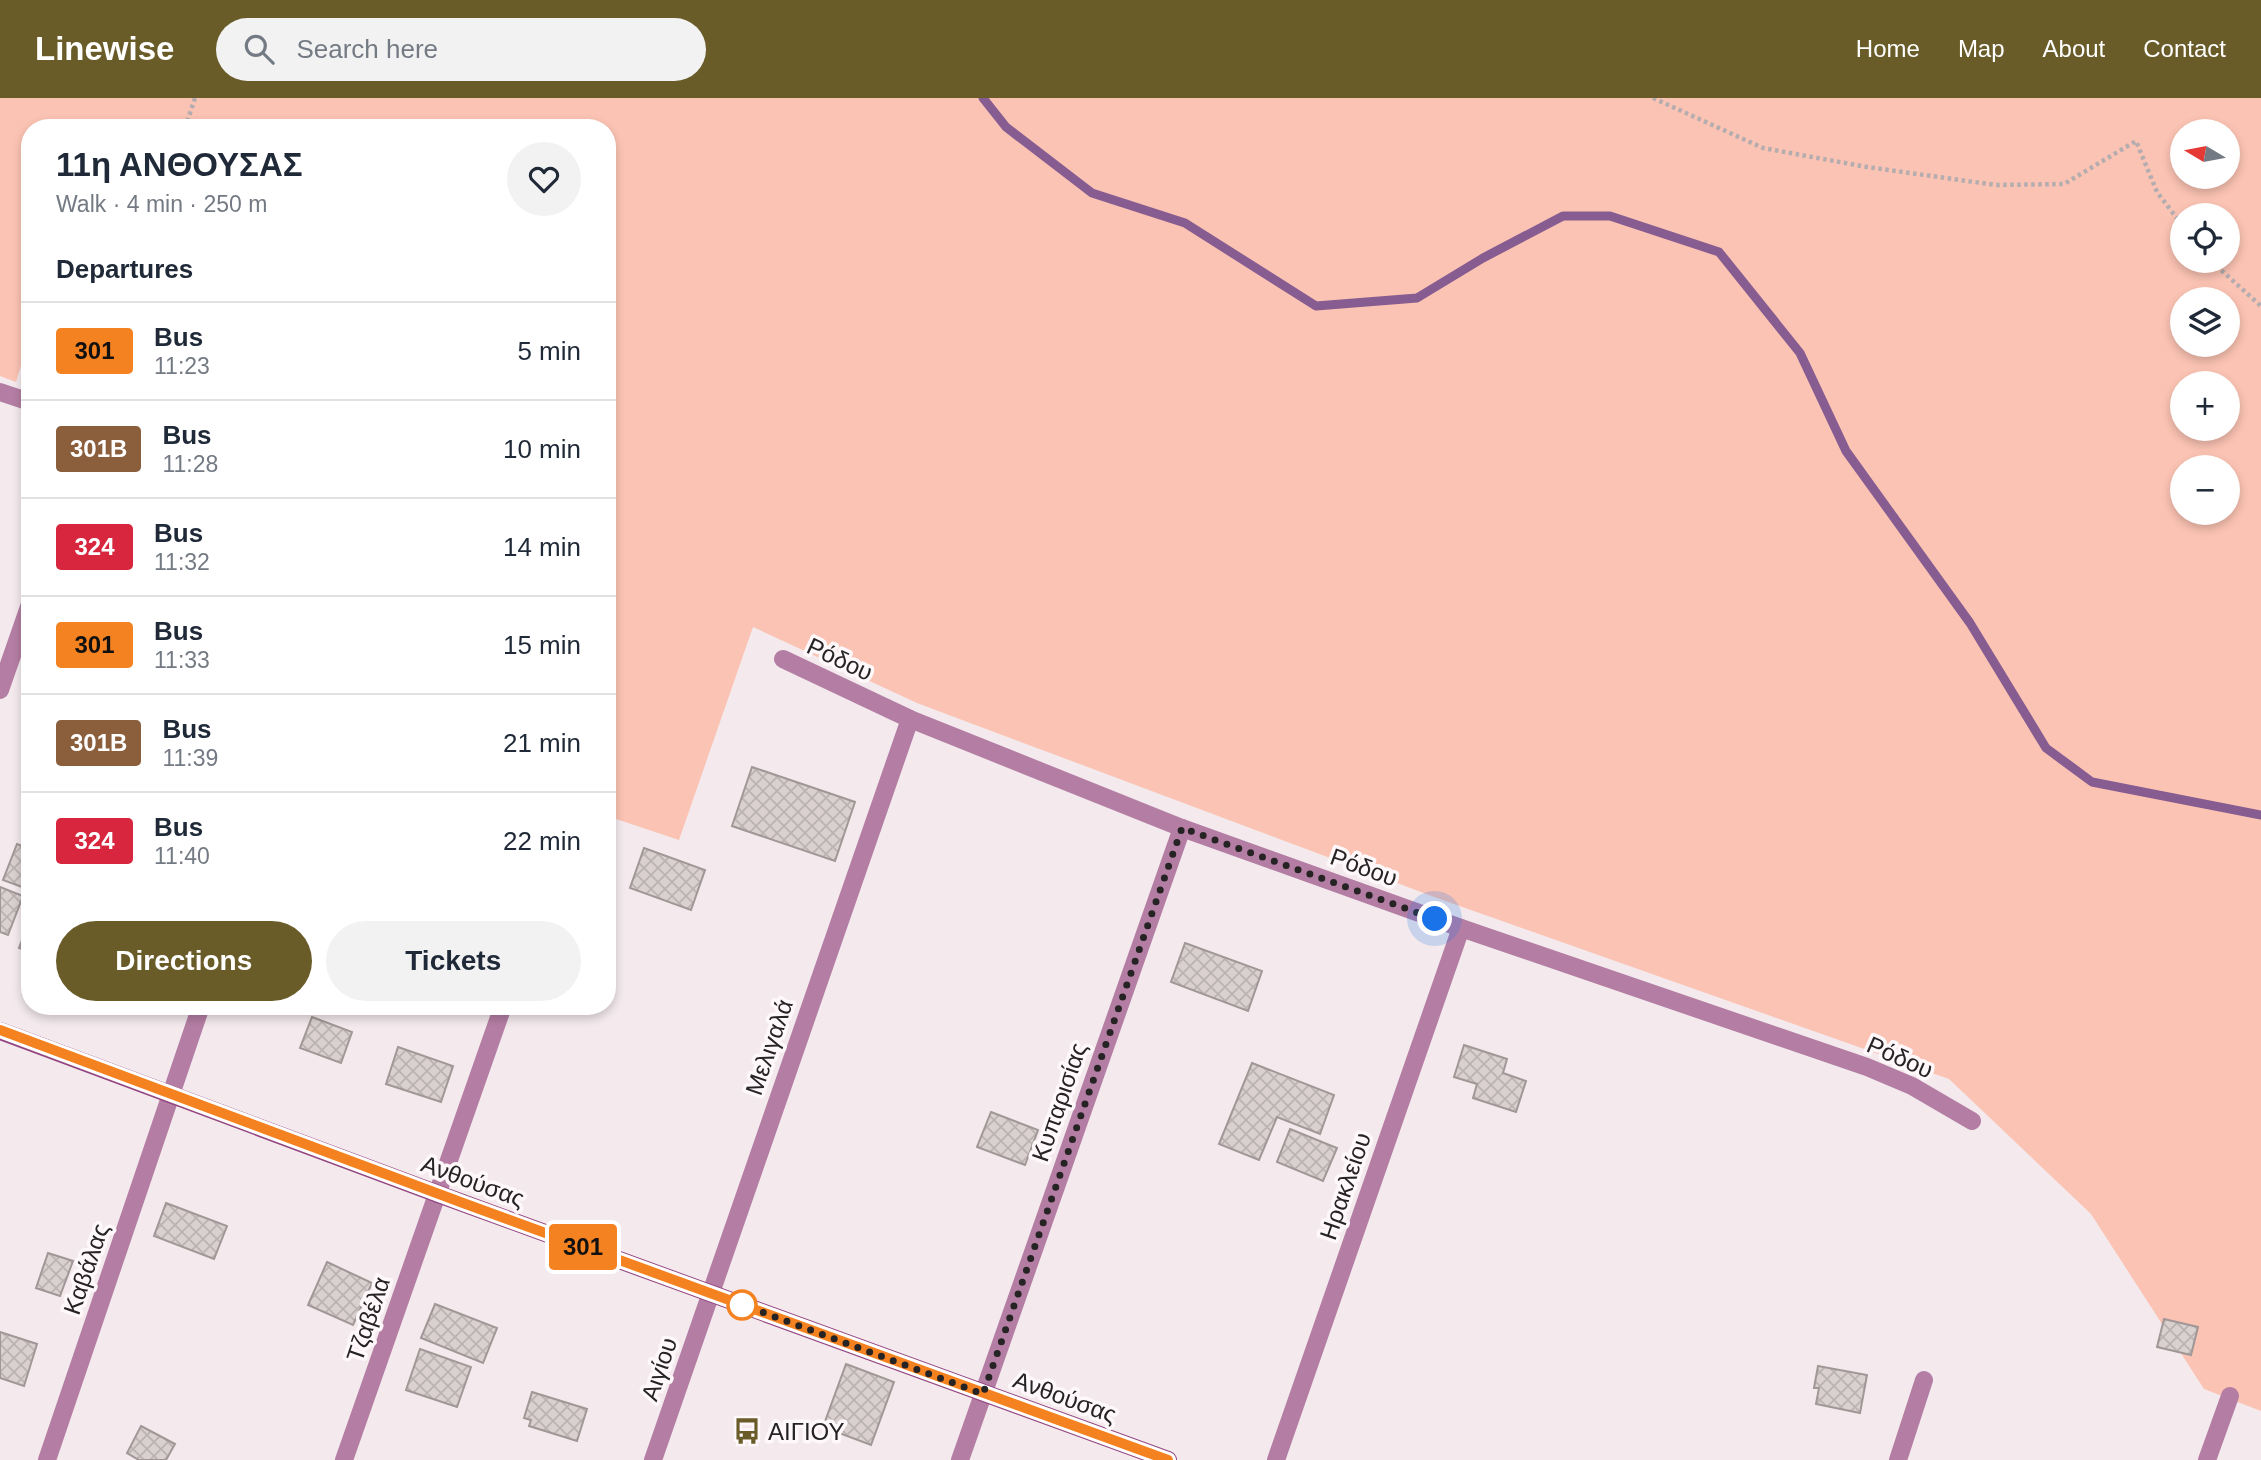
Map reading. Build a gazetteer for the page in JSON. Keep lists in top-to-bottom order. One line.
{"streets":{"street":["Ρόδου","Μελιγαλά","Κυπαρισίας","Ανθούσας","Ηρακλείου","Καβάλας","Τζαβέλα","Αιγίου"]},"crossings":[["Ρόδου","Μελιγαλά"],["Ρόδου","Κυπαρισίας"],["Ρόδου","Ηρακλείου"],["Μελιγαλά","Ανθούσας"],["Μελιγαλά","Αιγίου"],["Κυπαρισίας","Ανθούσας"],["Ανθούσας","Καβάλας"],["Ανθούσας","Τζαβέλα"],["Ανθούσας","Αιγίου"]],"places":{"bus stop":["ΑΙΓΙΟΥ"]},"lines":["bus line 301"],"north":"left","page":{"header":"Linewise","search":"Search here","nav":["Home","Map","About","Contact"],"on_map":"301","map_buttons":["+","−"],"heading":[["11η ΑΝΘΟΥΣΑΣ","Walk · 4 min · 250 m"],"Departures"],"list":[{"mark":"301","name":"Bus","note":"11:23","value":"5 min"},{"mark":"301B","name":"Bus","note":"11:28","value":"10 min"},{"mark":"324","name":"Bus","note":"11:32","value":"14 min"},{"mark":"301","name":"Bus","note":"11:33","value":"15 min"},{"mark":"301B","name":"Bus","note":"11:39","value":"21 min"},{"mark":"324","name":"Bus","note":"11:40","value":"22 min"}],"buttons":["Directions","Tickets"]}}
